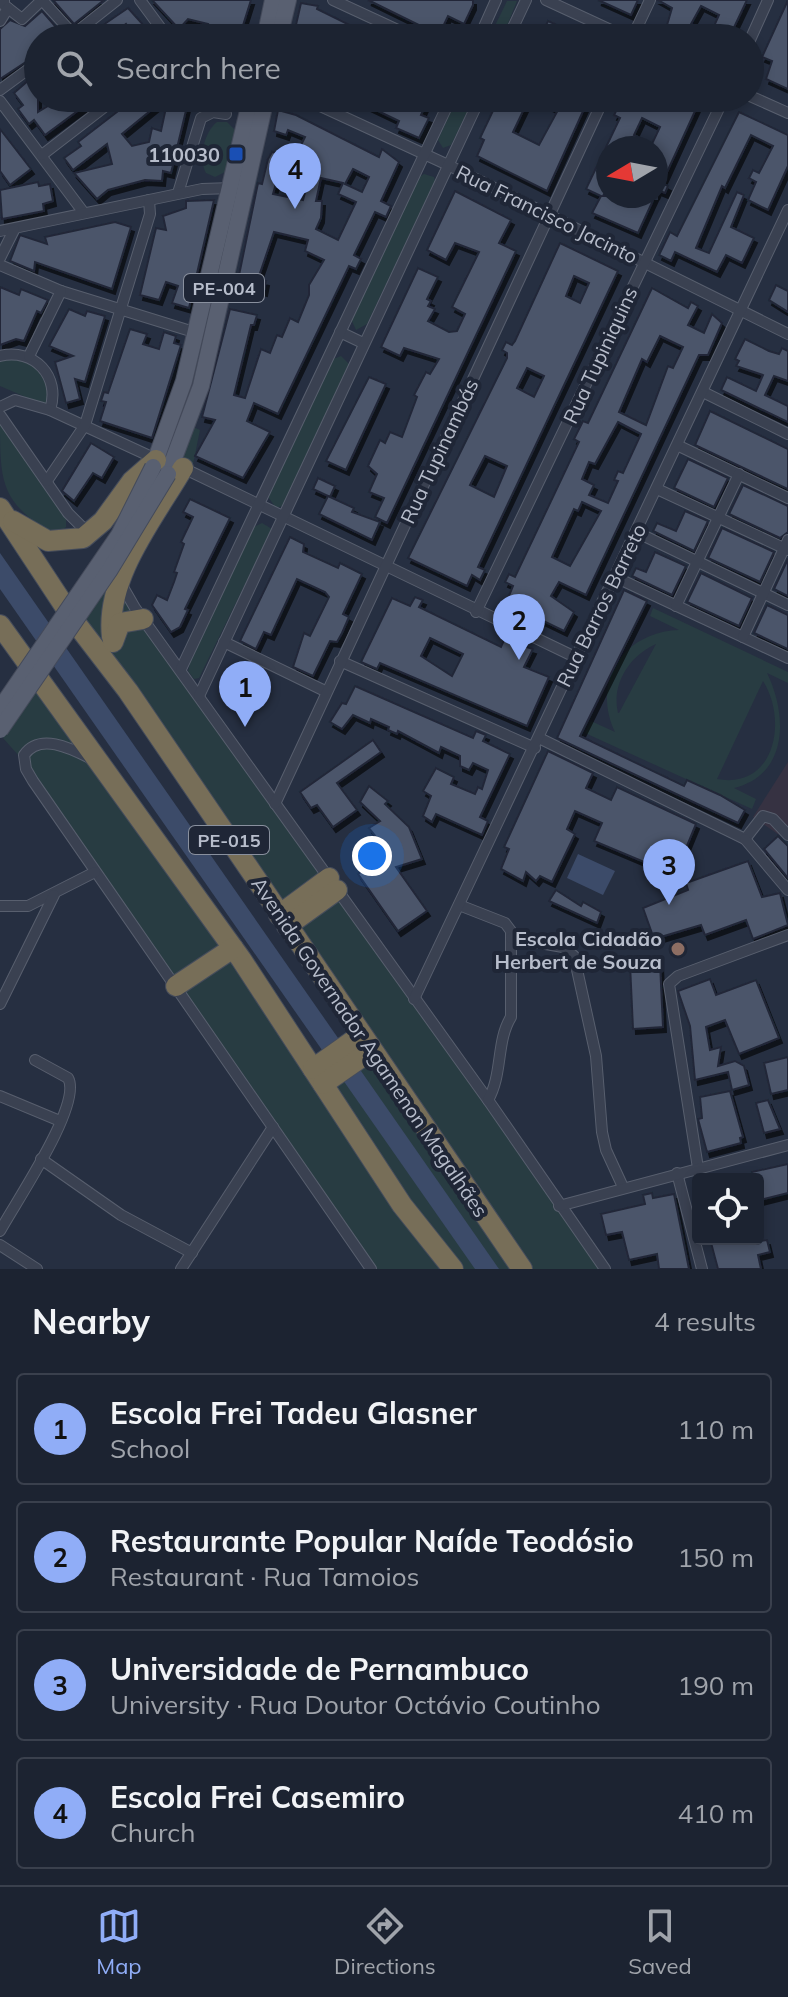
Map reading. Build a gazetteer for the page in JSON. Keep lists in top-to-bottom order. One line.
{"streets":{"highway":["PE-015","Avenida Governador Agamenon Magalhães"],"main road":["PE-004"],"street":["Rua Francisco Jacinto","Rua Tupiniquins","Rua Tupinambás","Rua Barros Barreto"]},"crossings":[["Rua Francisco Jacinto","Rua Tupiniquins"],["Rua Francisco Jacinto","Rua Tupinambás"],["Rua Francisco Jacinto","Rua Barros Barreto"]],"places":{"transit":["110030"],"other":["Escola Cidadão Herbert de Souza"]},"north":"left","page":{"search":"Search here","pins":["4","2","1","3"],"heading":["Nearby","4 results"],"list":[{"mark":"1","name":"Escola Frei Tadeu Glasner","note":"School","value":"110 m"},{"mark":"2","name":"Restaurante Popular Naíde Teodósio","note":"Restaurant · Rua Tamoios","value":"150 m"},{"mark":"3","name":"Universidade de Pernambuco","note":"University · Rua Doutor Octávio Coutinho","value":"190 m"},{"mark":"4","name":"Escola Frei Casemiro","note":"Church","value":"410 m"}],"nav":["Map","Directions","Saved"]}}
